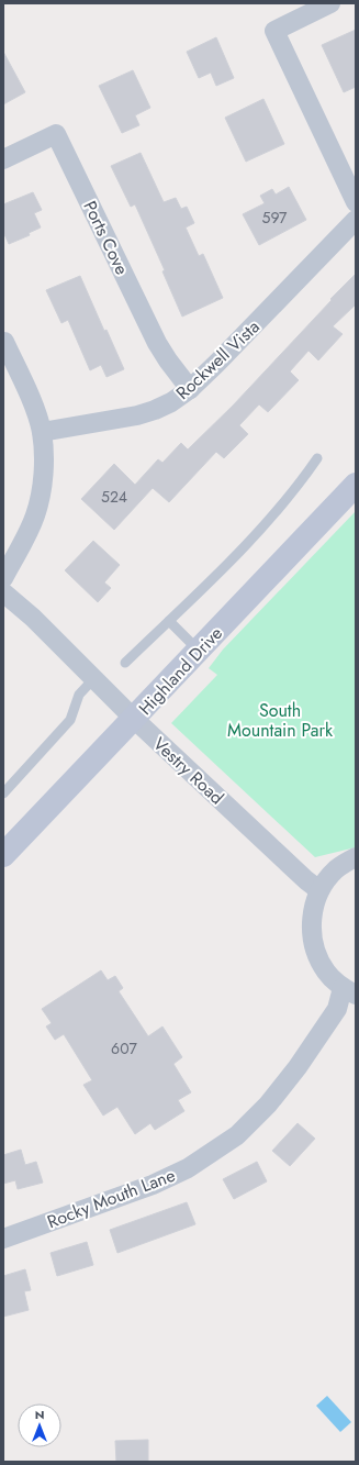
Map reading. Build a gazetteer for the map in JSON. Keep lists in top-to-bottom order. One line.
{"streets":{"main road":["Highland Drive"],"street":["Ports Cove","Rockwell Vista","Vestry Road","Rocky Mouth Lane"]},"crossings":[["Ports Cove","Rockwell Vista"],["Highland Drive","Vestry Road"]],"parks":["South Mountain Park"],"house_numbers":["597","524","607"],"north":"top"}
